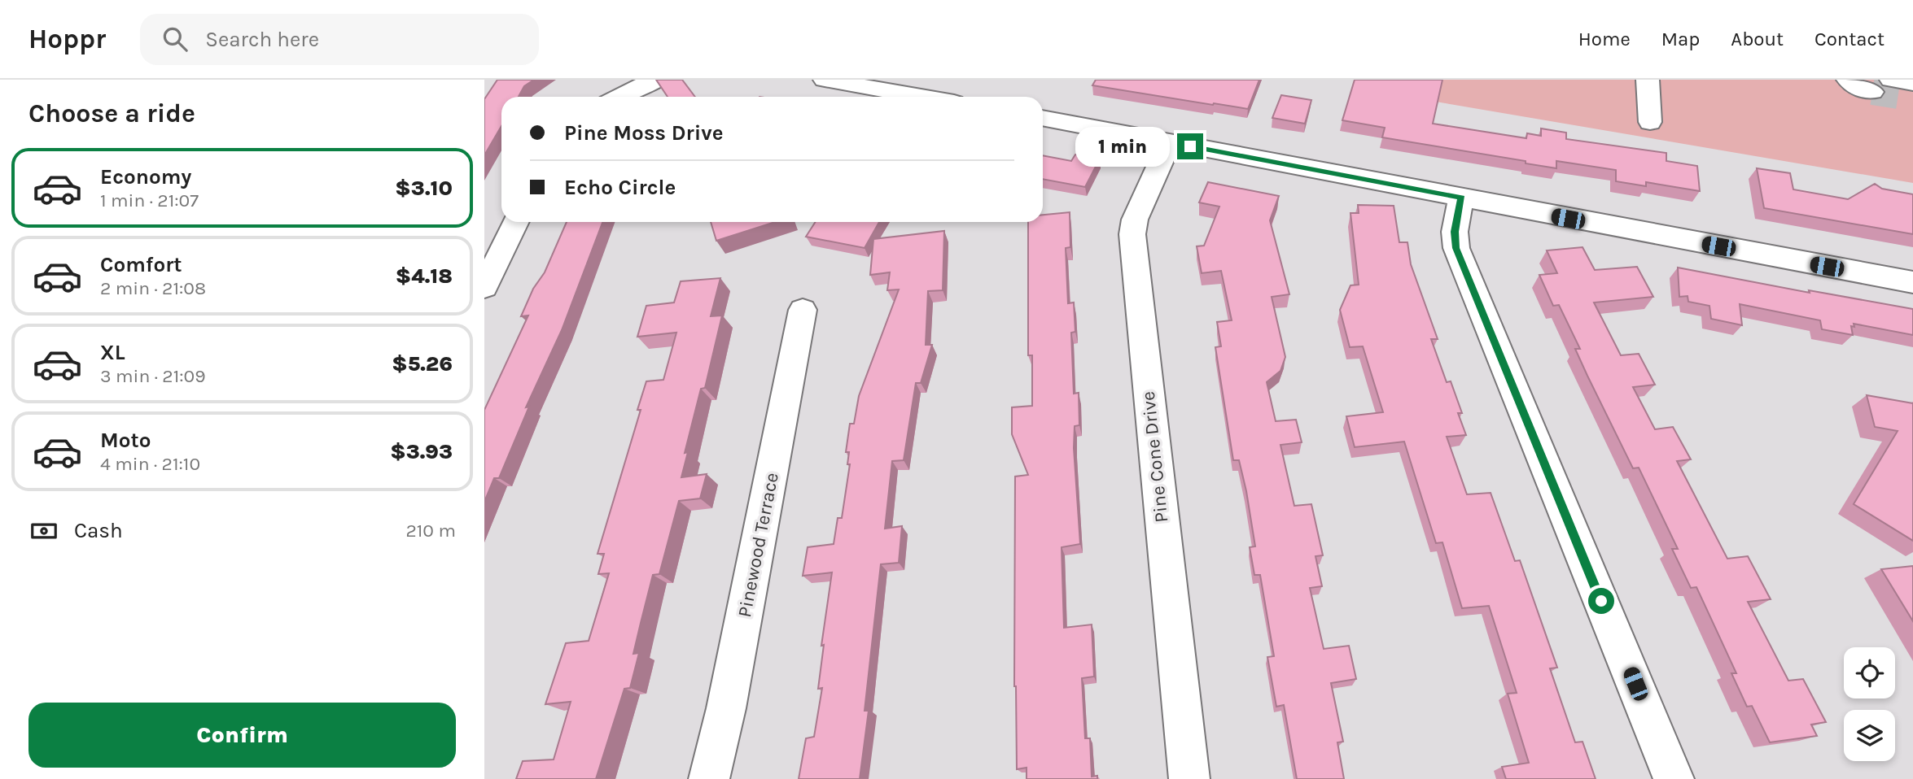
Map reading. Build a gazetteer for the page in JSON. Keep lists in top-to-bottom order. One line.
{"streets":{"street":["Pine Cone Drive","Pinewood Terrace"]},"page":{"header":"Hoppr","search":"Search here","nav":["Home","Map","About","Contact"],"heading":"Choose a ride","banner":["Pine Moss Drive","Echo Circle"],"bubble":"1 min","list":[{"name":"Economy","note":"1 min · 21:07","value":"$3.10"},{"name":"Comfort","note":"2 min · 21:08","value":"$4.18"},{"name":"XL","note":"3 min · 21:09","value":"$5.26"},{"name":"Moto","note":"4 min · 21:10","value":"$3.93"}],"pay":["Cash","210 m"],"buttons":"Confirm"}}
